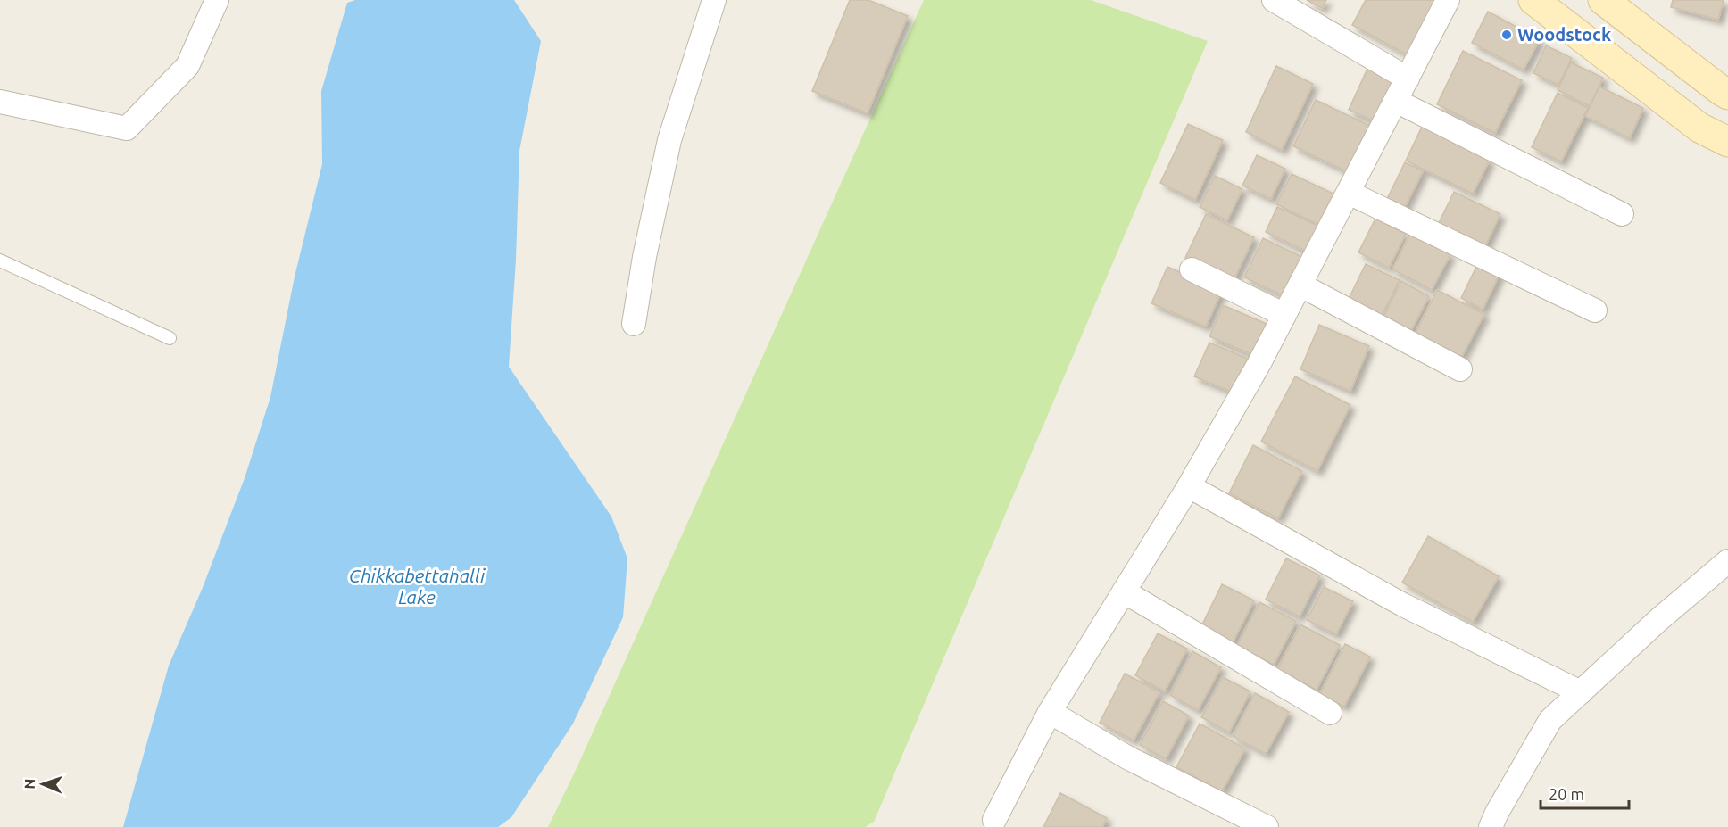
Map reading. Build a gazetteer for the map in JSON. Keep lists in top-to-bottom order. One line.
{"water":["Chikkabettahalli Lake"],"places":["Woodstock"],"scale_bar":"20 m","north":"left"}
